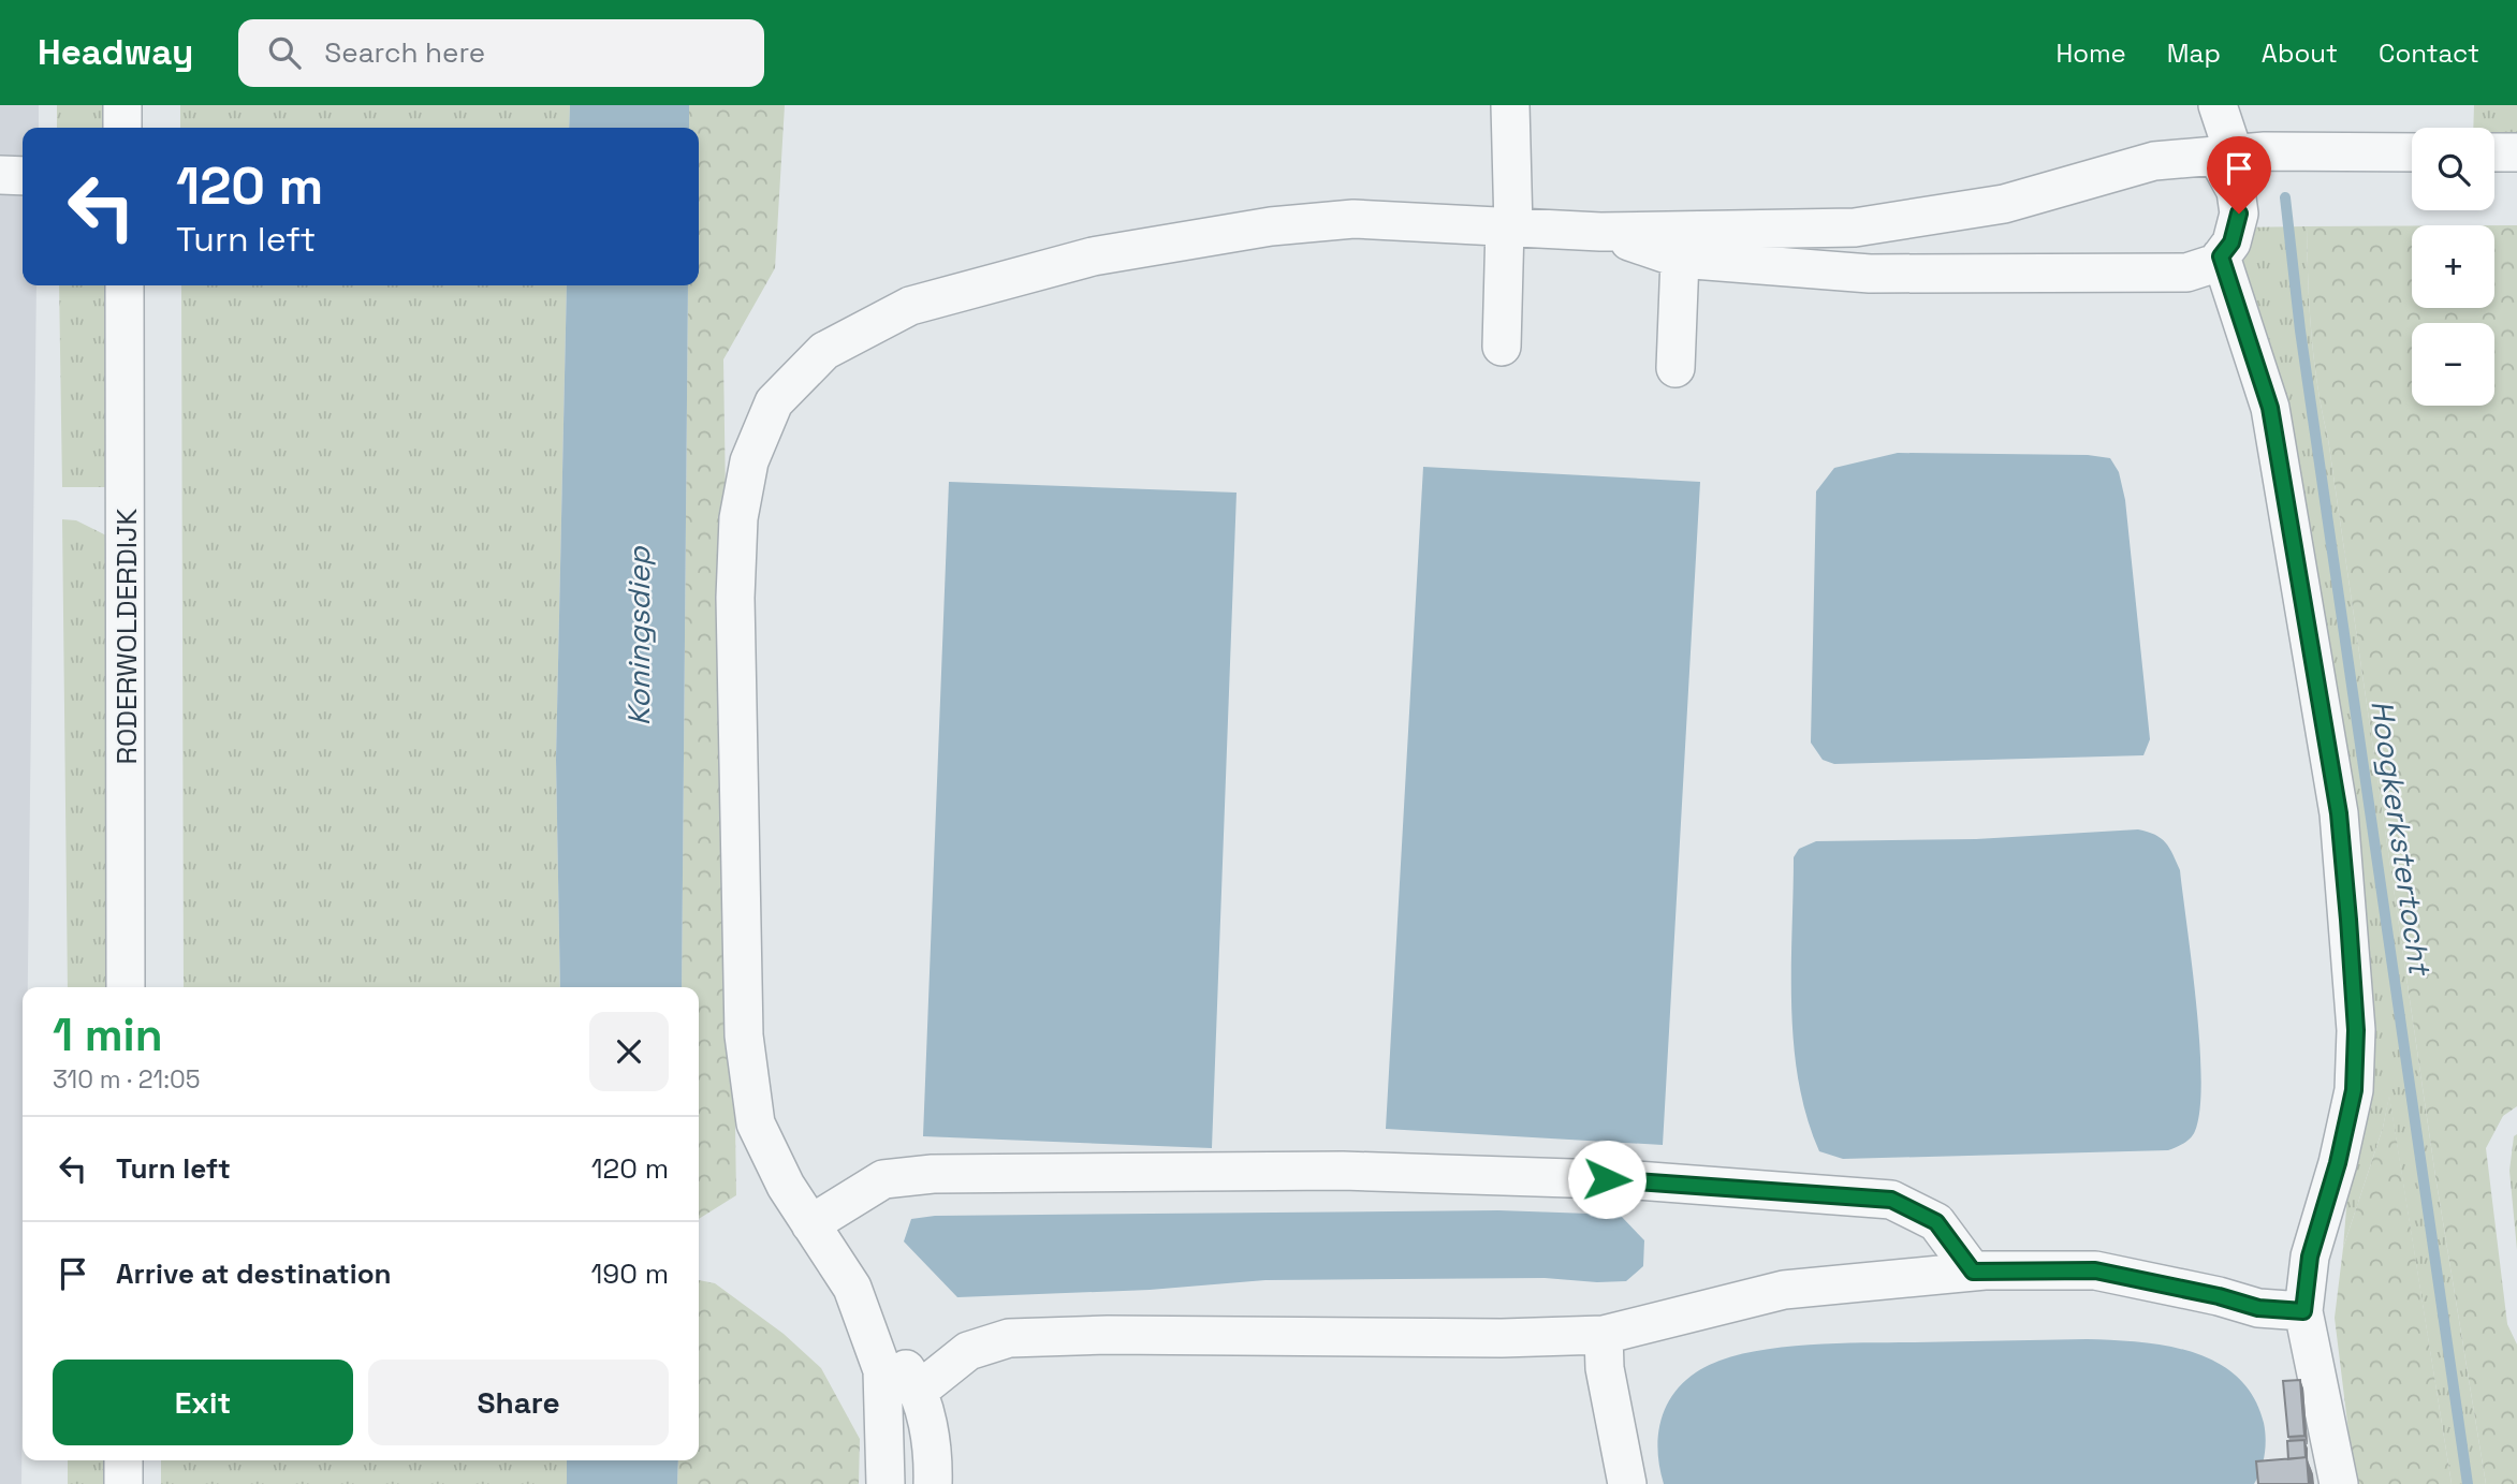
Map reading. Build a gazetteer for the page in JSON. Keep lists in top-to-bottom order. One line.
{"streets":{"street":["RODERWOLDERDIJK"]},"water":["Koningsdiep","Hoogkerkstertocht"],"page":{"header":"Headway","search":"Search here","nav":["Home","Map","About","Contact"],"map_buttons":["+","−"],"turn":["120 m","Turn left"],"heading":["1 min","310 m · 21:05"],"list":[{"name":"Turn left","value":"120 m"},{"name":"Arrive at destination","value":"190 m"}],"buttons":["Exit","Share"]}}
